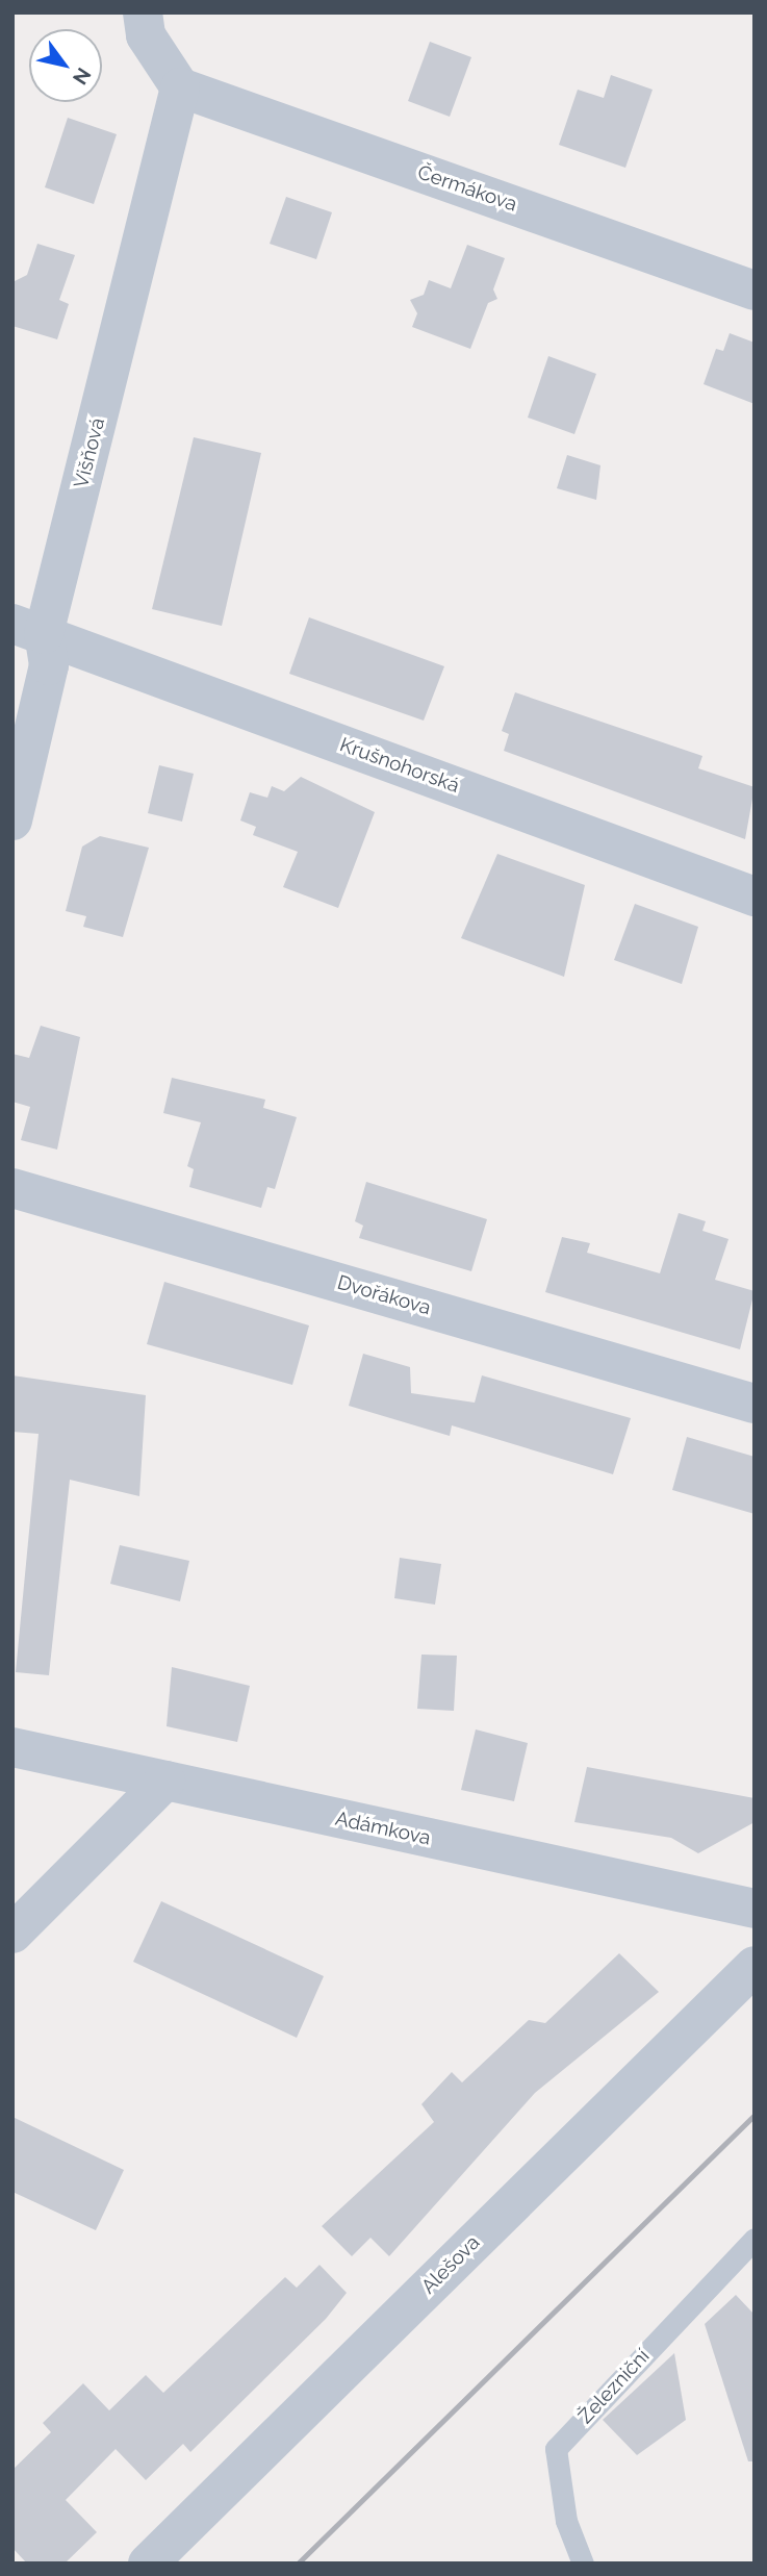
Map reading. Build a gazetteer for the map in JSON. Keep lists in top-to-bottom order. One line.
{"streets":{"street":["Čermákova","Višňová","Krušnohorská","Dvořákova","Adámkova","Alešova"],"lane":["Železniční"]},"crossings":[["Čermákova","Višňová"],["Višňová","Krušnohorská"]],"north":"bottom right"}
